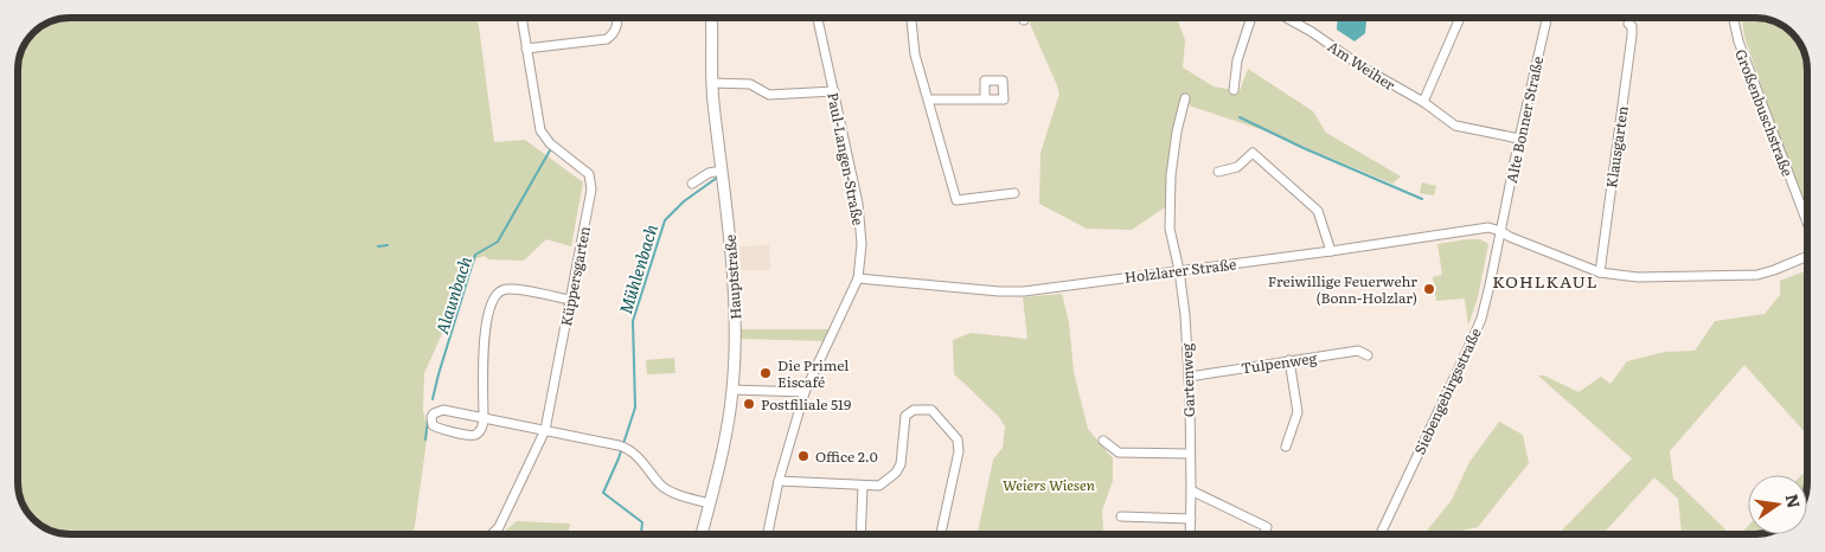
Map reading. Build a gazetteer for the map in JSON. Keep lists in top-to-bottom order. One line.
{"streets":{"main road":["Hauptstraße"],"street":["Am Weiher","Großenbuschstraße","Alte Bonner Straße","Klausgarten","Paul-Langen-Straße","Holzlarer Straße","Küppersgarten","Tulpenweg","Gartenweg","Siebengebirgsstraße"]},"crossings":[["Am Weiher","Alte Bonner Straße"],["Alte Bonner Straße","Holzlarer Straße"],["Alte Bonner Straße","Siebengebirgsstraße"],["Paul-Langen-Straße","Holzlarer Straße"],["Holzlarer Straße","Gartenweg"],["Holzlarer Straße","Siebengebirgsstraße"],["Tulpenweg","Gartenweg"]],"districts":["KOHLKAUL"],"water":["Mühlenbach","Alaunbach"],"parks":["Weiers Wiesen"],"places":["Freiwillige Feuerwehr (Bonn-Holzlar)","Die Primel Eiscafé","Postfiliale 519","Office 2.0"],"north":"right"}
